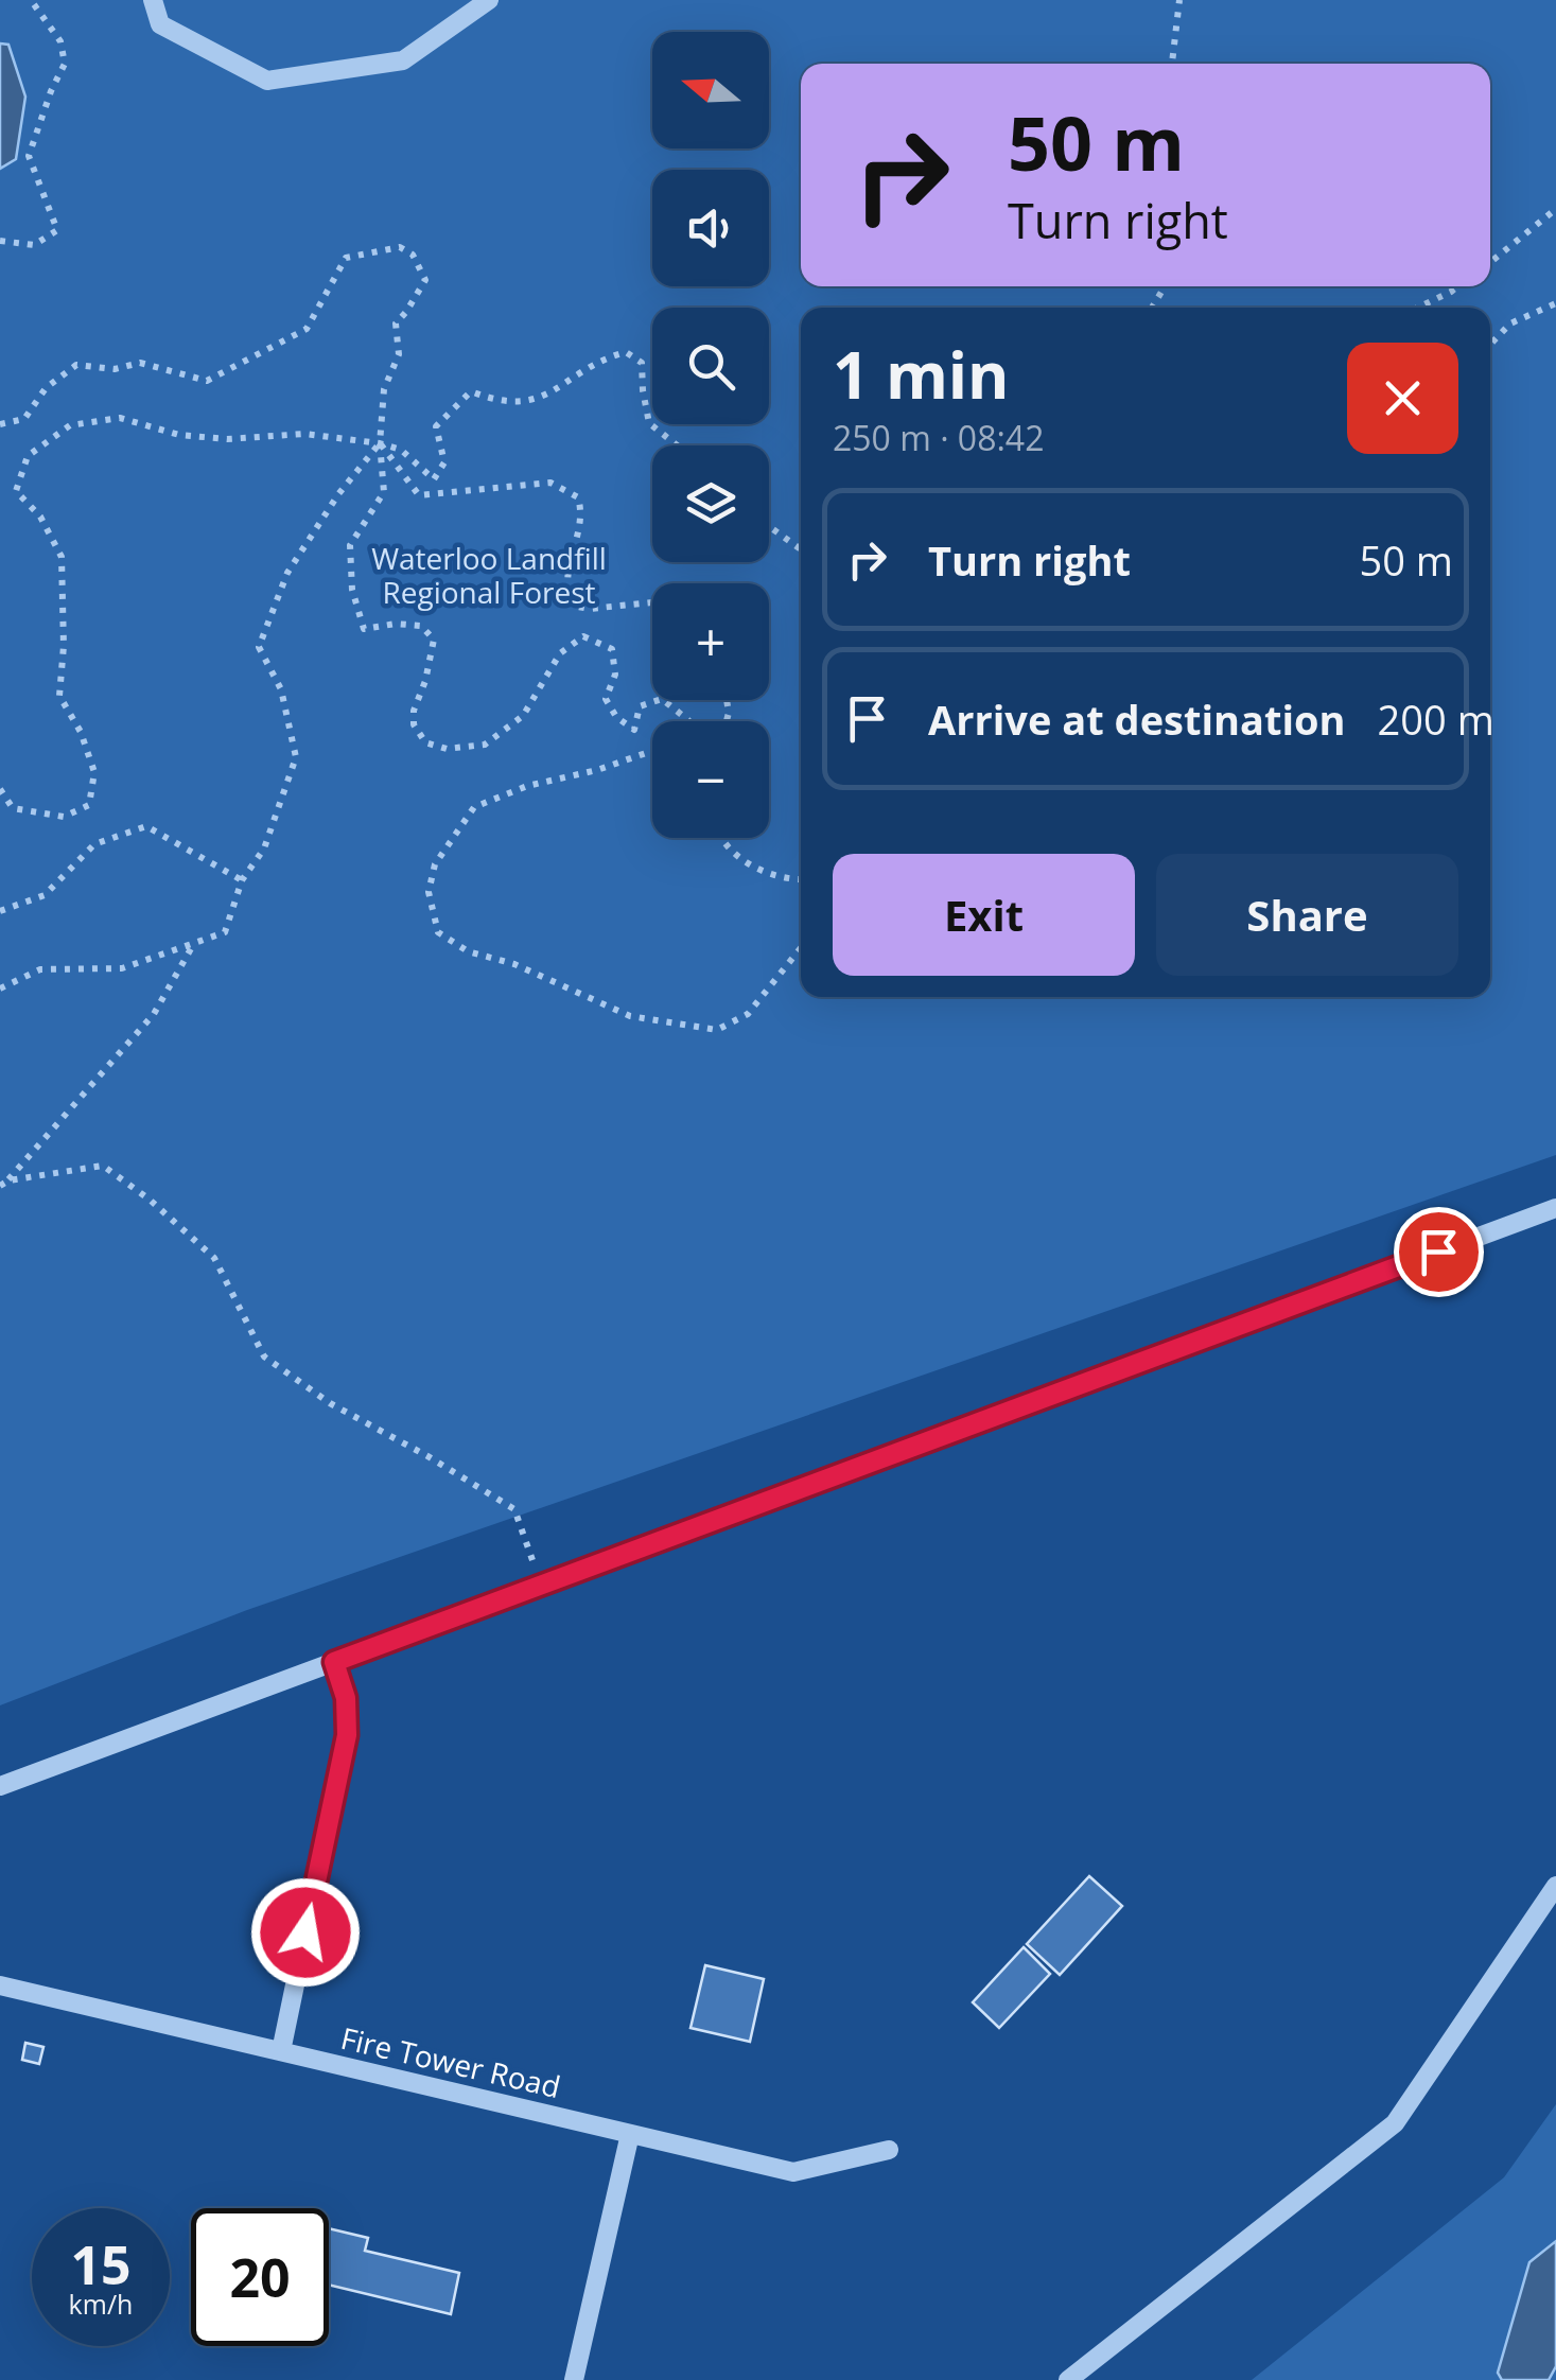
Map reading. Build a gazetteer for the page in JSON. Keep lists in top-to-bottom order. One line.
{"streets":{"lane":["Fire Tower Road"]},"parks":["Waterloo Landfill Regional Forest"],"north":"left","page":{"map_buttons":["+","−"],"turn":["50 m","Turn right"],"heading":["1 min","250 m · 08:42"],"list":[{"name":"Turn right","value":"50 m"},{"name":"Arrive at destination","value":"200 m"}],"buttons":["Exit","Share"],"speed":"15 km/h","limit":"20"}}
